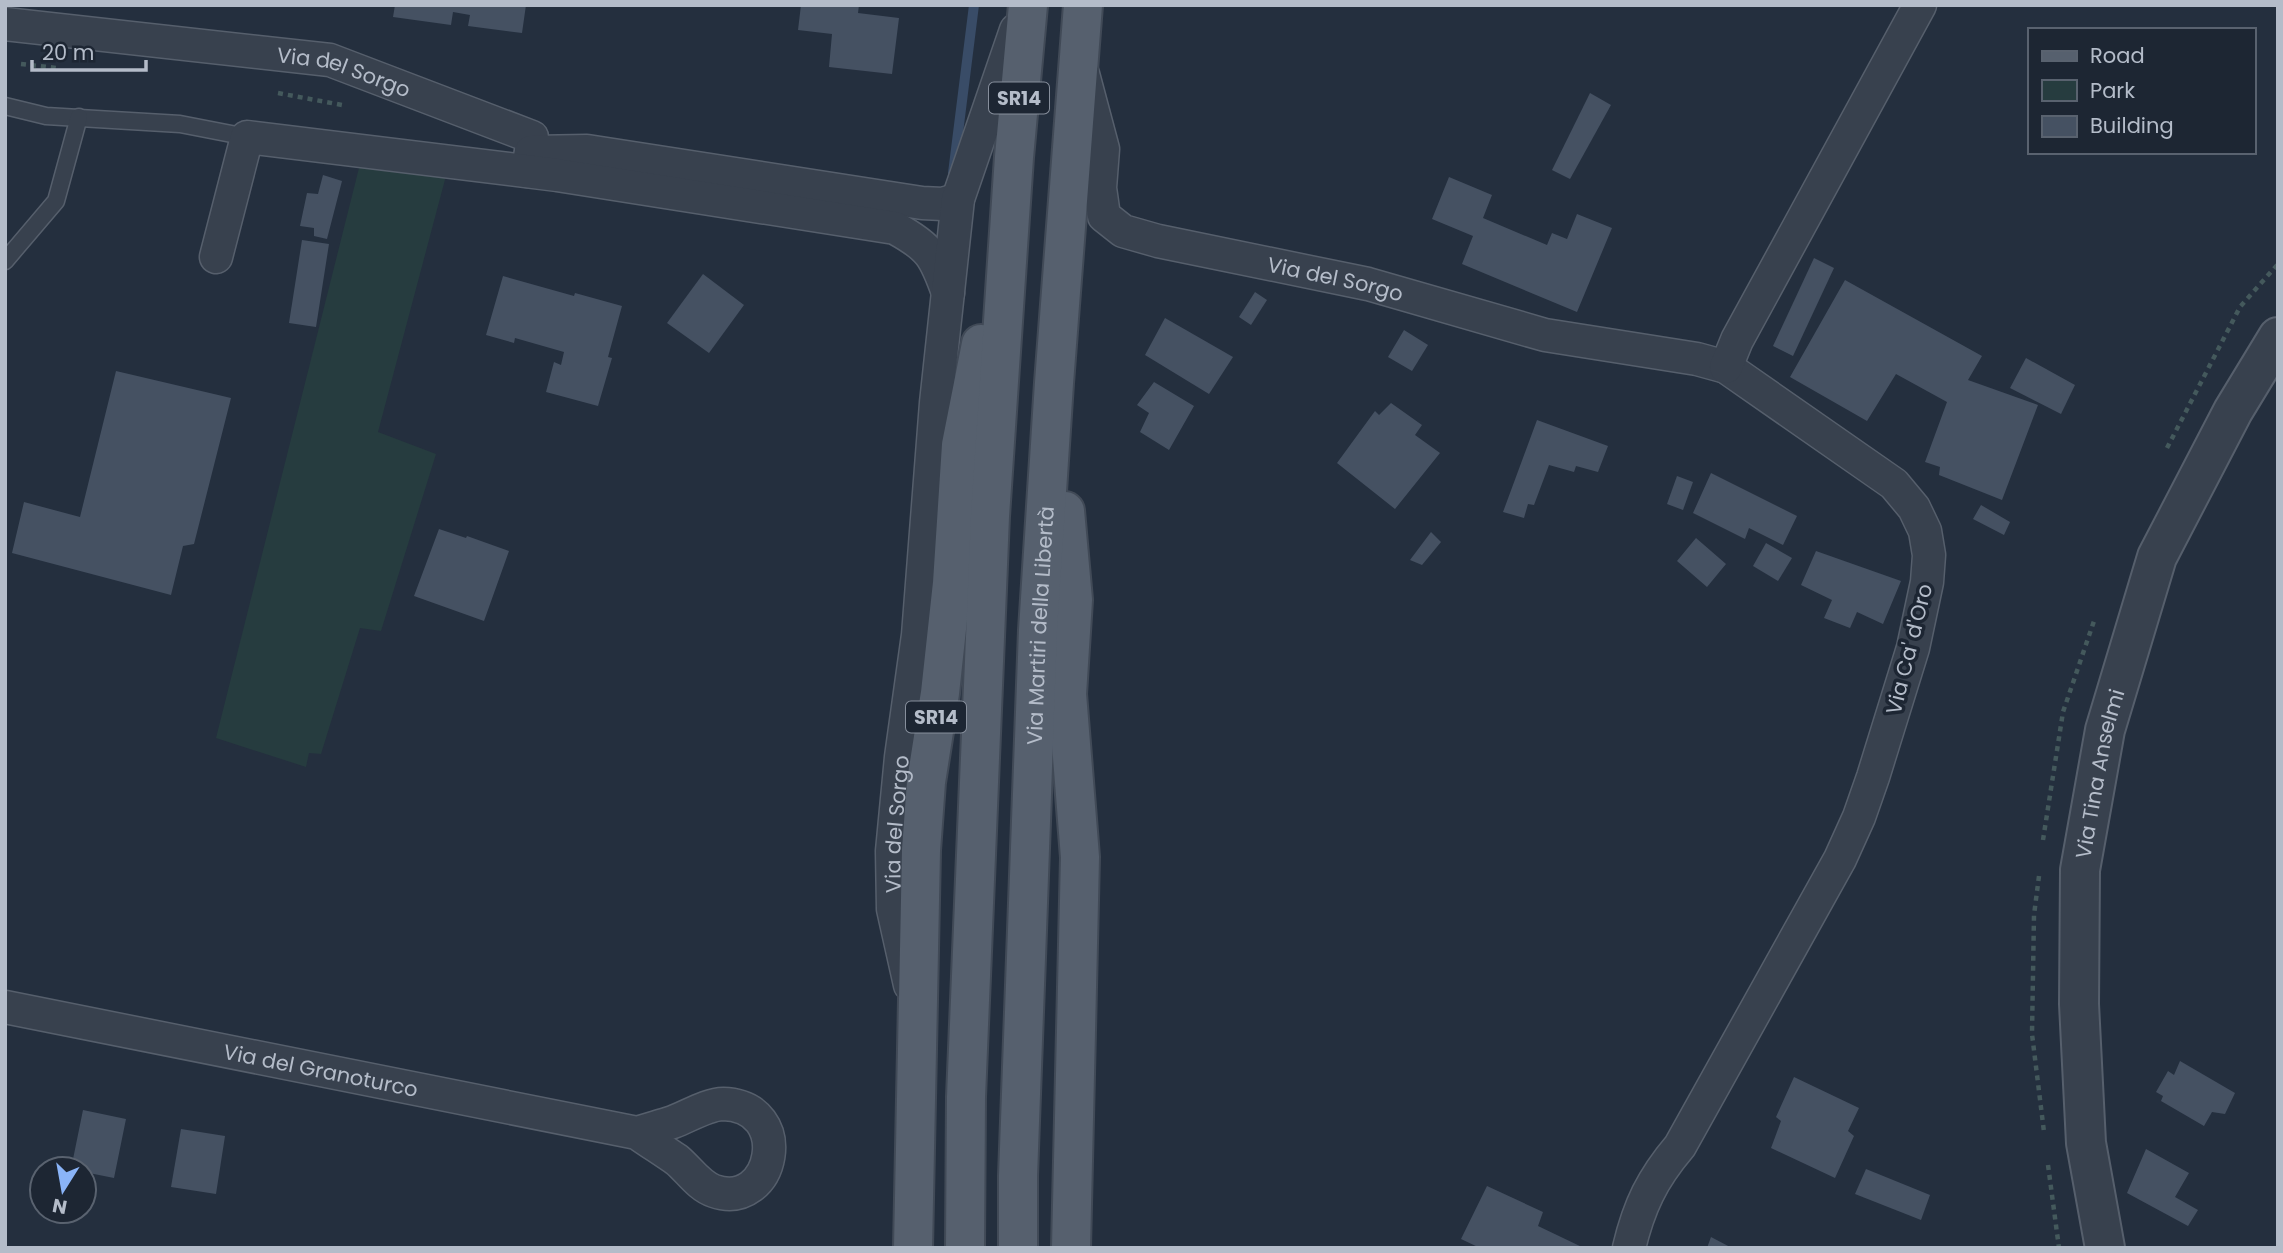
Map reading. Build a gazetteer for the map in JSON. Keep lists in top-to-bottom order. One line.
{"streets":{"main road":["SR14","Via Martiri della Libertà"],"street":["Via del Sorgo","Via Ca' d'Oro","Via Tina Anselmi","Via del Granoturco"]},"crossings":[["Via del Sorgo","SR14"],["Via del Sorgo","Via Martiri della Libertà"],["Via del Sorgo","Via Ca' d'Oro"],["SR14","Via Martiri della Libertà"]],"legend":["Road","Park","Building"],"scale_bar":"20 m","north":"bottom"}
